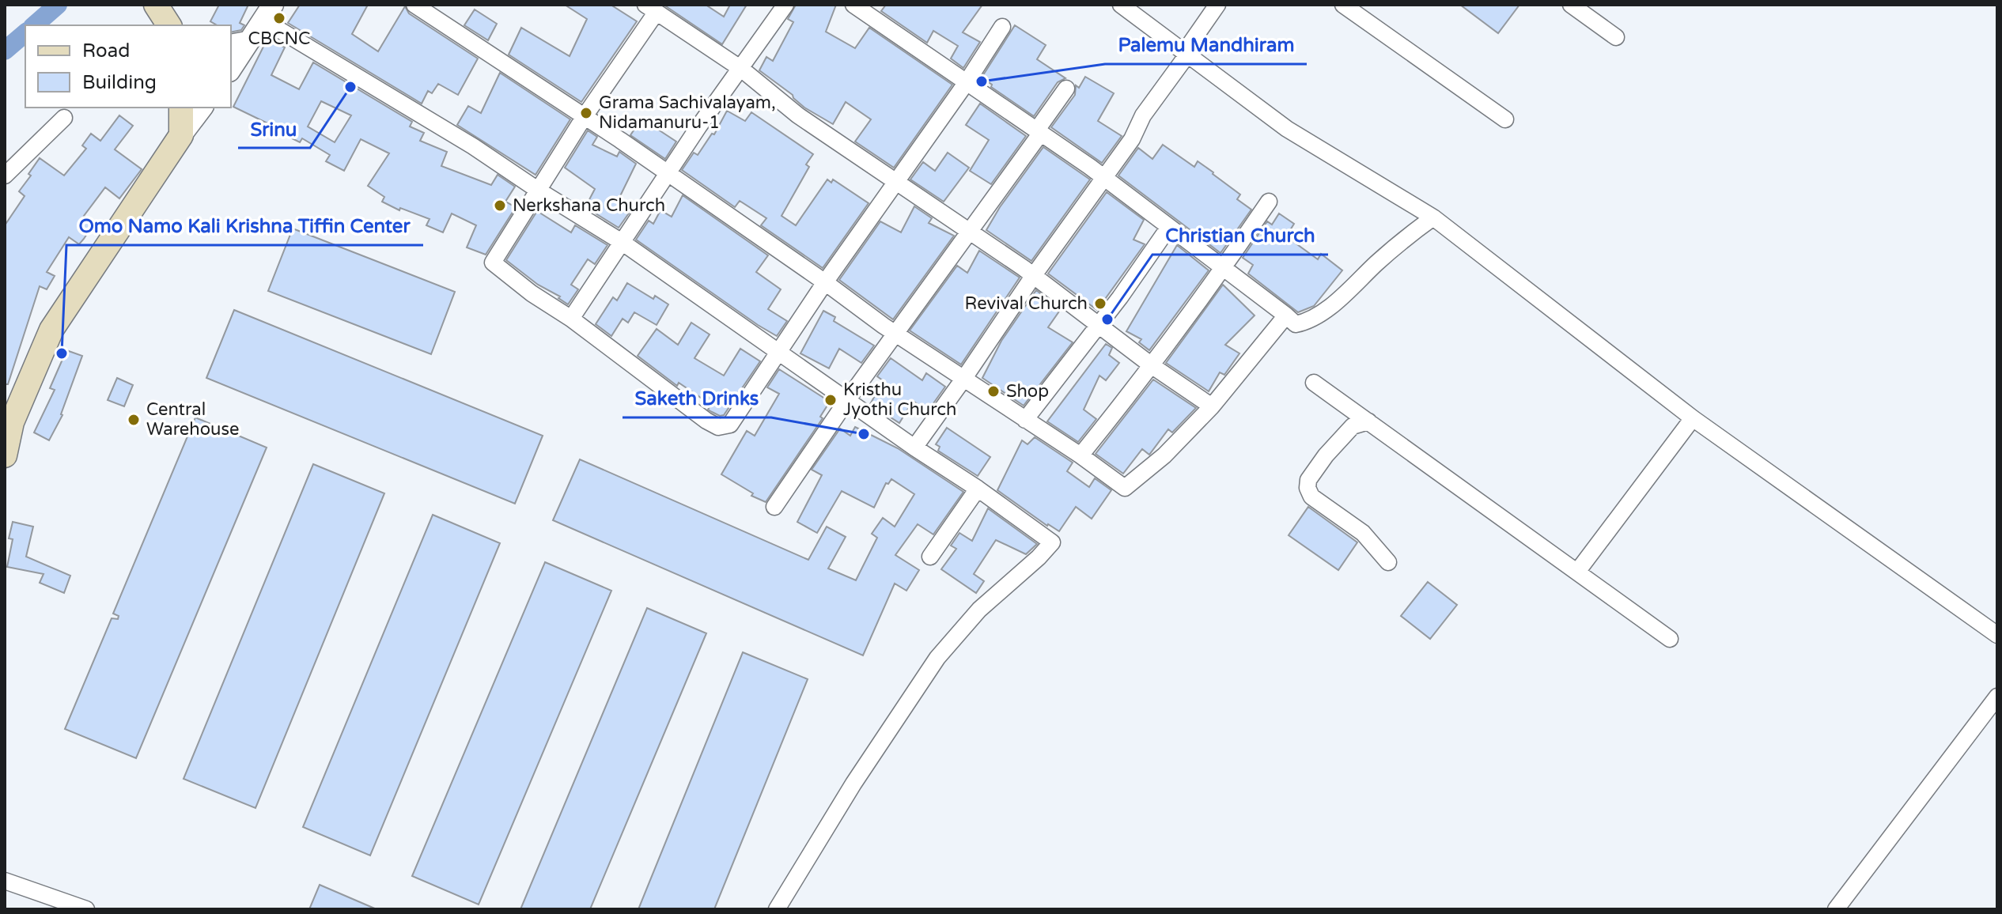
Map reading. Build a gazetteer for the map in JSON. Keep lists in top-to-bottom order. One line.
{"places":["CBCNC","Palemu Mandhiram","Srinu","Grama Sachivalayam, Nidamanuru-1","Nerkshana Church","Revival Church","Christian Church","Omo Namo Kali Krishna Tiffin Center","Shop","Kristhu Jyothi Church","Central Warehouse","Saketh Drinks"],"legend":["Road","Building"]}
